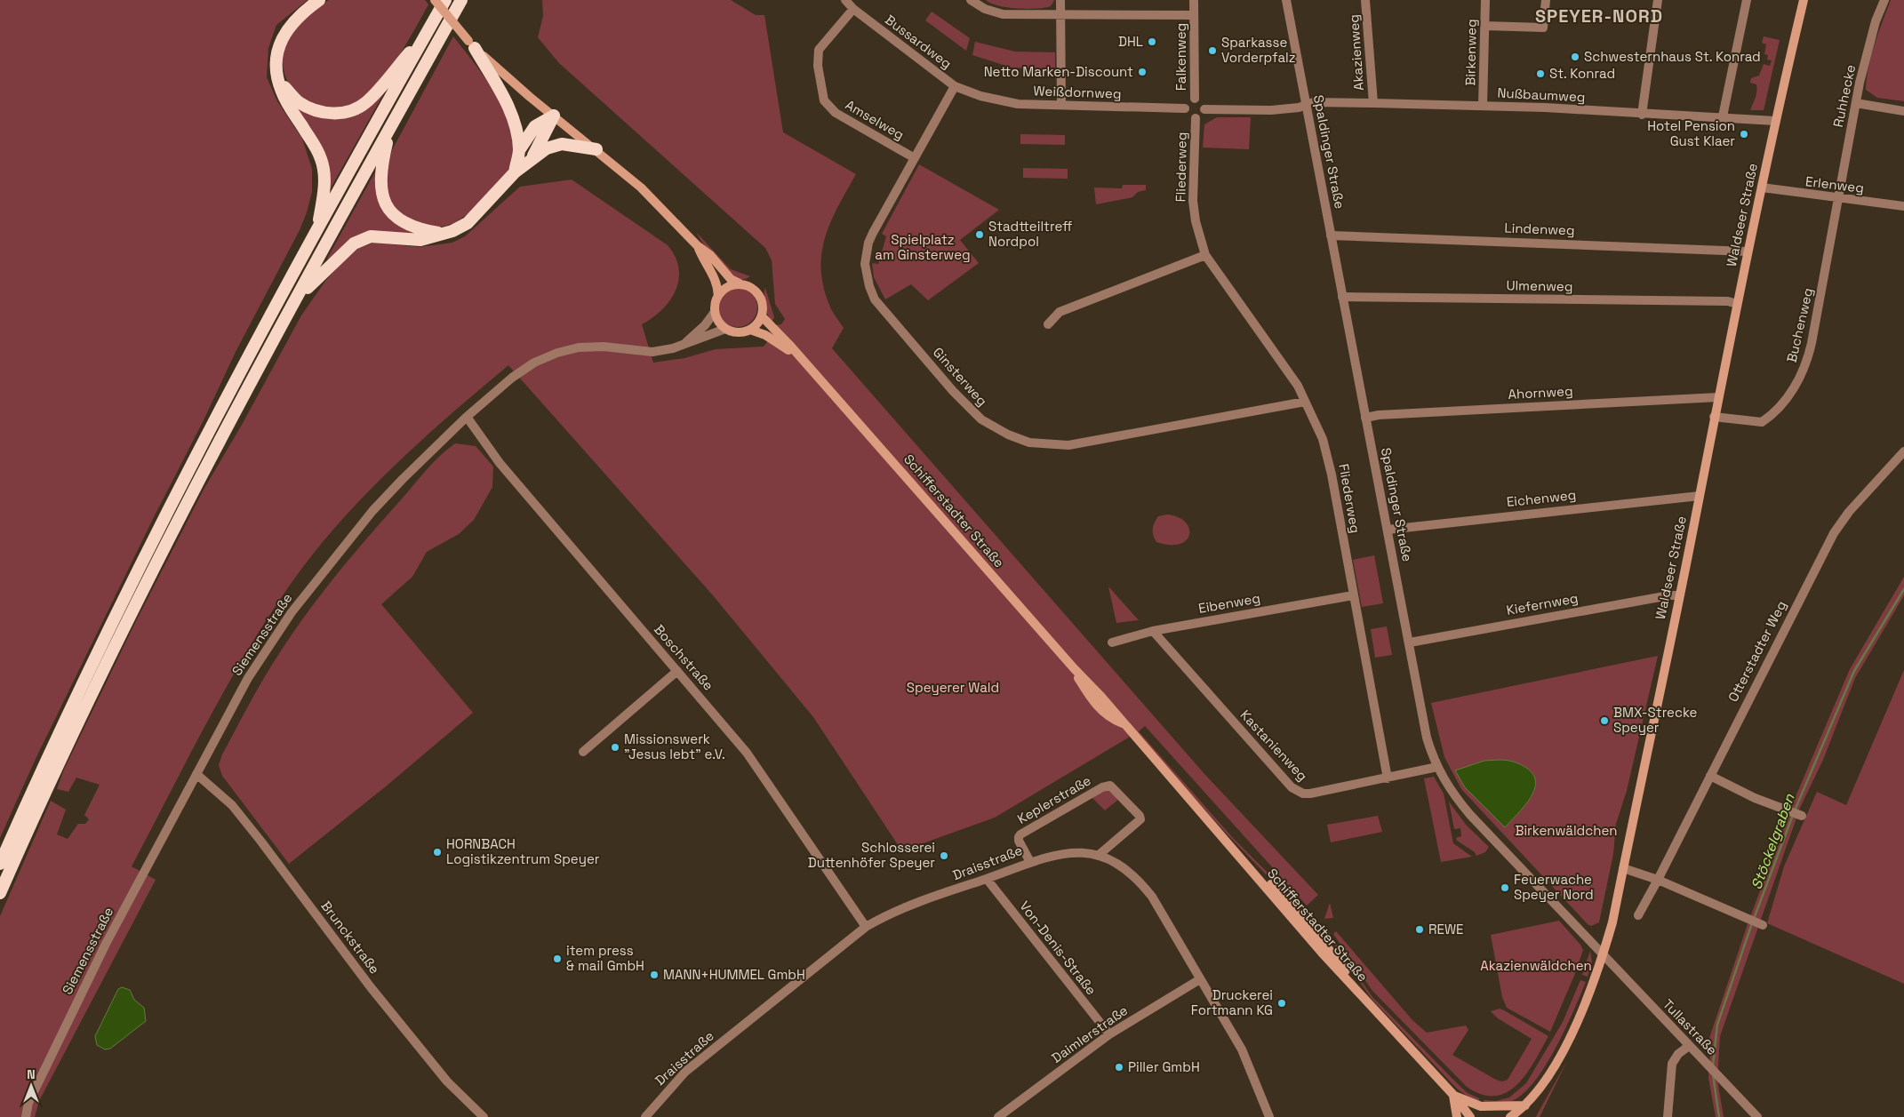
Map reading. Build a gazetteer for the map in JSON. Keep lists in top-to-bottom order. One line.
{"streets":{"main road":["Waldseer Straße","Schifferstadter Straße"],"street":["Bussardweg","Akazienweg","Birkenweg","Falkenweg","Weißdornweg","Nußbaumweg","Ruhhecke","Amselweg","Spaldinger Straße","Fliederweg","Erlenweg","Lindenweg","Ulmenweg","Buchenweg","Ginsterweg","Ahornweg","Eichenweg","Eibenweg","Kiefernweg","Siemensstraße","Otterstadter Weg","Boschstraße","Kastanienweg","Keplerstraße","Draisstraße","Brunckstraße","Von-Denis-Straße","Tullastraße","Daimlerstraße"]},"crossings":[["Bussardweg","Weißdornweg"],["Bussardweg","Amselweg"],["Bussardweg","Ginsterweg"],["Akazienweg","Nußbaumweg"],["Birkenweg","Nußbaumweg"],["Falkenweg","Weißdornweg"],["Falkenweg","Fliederweg"],["Weißdornweg","Fliederweg"],["Weißdornweg","Ginsterweg"],["Nußbaumweg","Spaldinger Straße"],["Nußbaumweg","Waldseer Straße"],["Ruhhecke","Erlenweg"],["Ruhhecke","Buchenweg"],["Amselweg","Ginsterweg"],["Spaldinger Straße","Waldseer Straße"],["Spaldinger Straße","Lindenweg"],["Spaldinger Straße","Ulmenweg"],["Spaldinger Straße","Ahornweg"],["Spaldinger Straße","Eichenweg"],["Spaldinger Straße","Kiefernweg"],["Spaldinger Straße","Kastanienweg"],["Spaldinger Straße","Tullastraße"],["Fliederweg","Ginsterweg"],["Fliederweg","Eibenweg"],["Fliederweg","Kastanienweg"],["Erlenweg","Waldseer Straße"],["Erlenweg","Buchenweg"],["Waldseer Straße","Lindenweg"],["Waldseer Straße","Ulmenweg"],["Waldseer Straße","Buchenweg"],["Waldseer Straße","Ahornweg"],["Waldseer Straße","Eichenweg"],["Waldseer Straße","Kiefernweg"],["Waldseer Straße","Tullastraße"],["Schifferstadter Straße","Siemensstraße"],["Eibenweg","Kastanienweg"],["Siemensstraße","Boschstraße"],["Siemensstraße","Brunckstraße"],["Boschstraße","Draisstraße"],["Keplerstraße","Draisstraße"],["Draisstraße","Von-Denis-Straße"],["Draisstraße","Daimlerstraße"],["Von-Denis-Straße","Daimlerstraße"]],"districts":["SPEYER-NORD"],"water":["Stöckelgraben"],"parks":["Spielplatz am Ginsterweg","Speyerer Wald","Birkenwäldchen","Akazienwäldchen"],"places":["DHL","Sparkasse Vorderpfalz","Schwesternhaus St. Konrad","Netto Marken-Discount","St. Konrad","Hotel Pension Gust Klaer","Stadtteiltreff Nordpol","BMX-Strecke Speyer","Missionswerk \"Jesus lebt\" e.V.","HORNBACH Logistikzentrum Speyer","Schlosserei Duttenhöfer Speyer","Feuerwache Speyer Nord","REWE","item press & mail GmbH","MANN+HUMMEL GmbH","Druckerei Fortmann KG","Piller GmbH"],"north":"top"}
